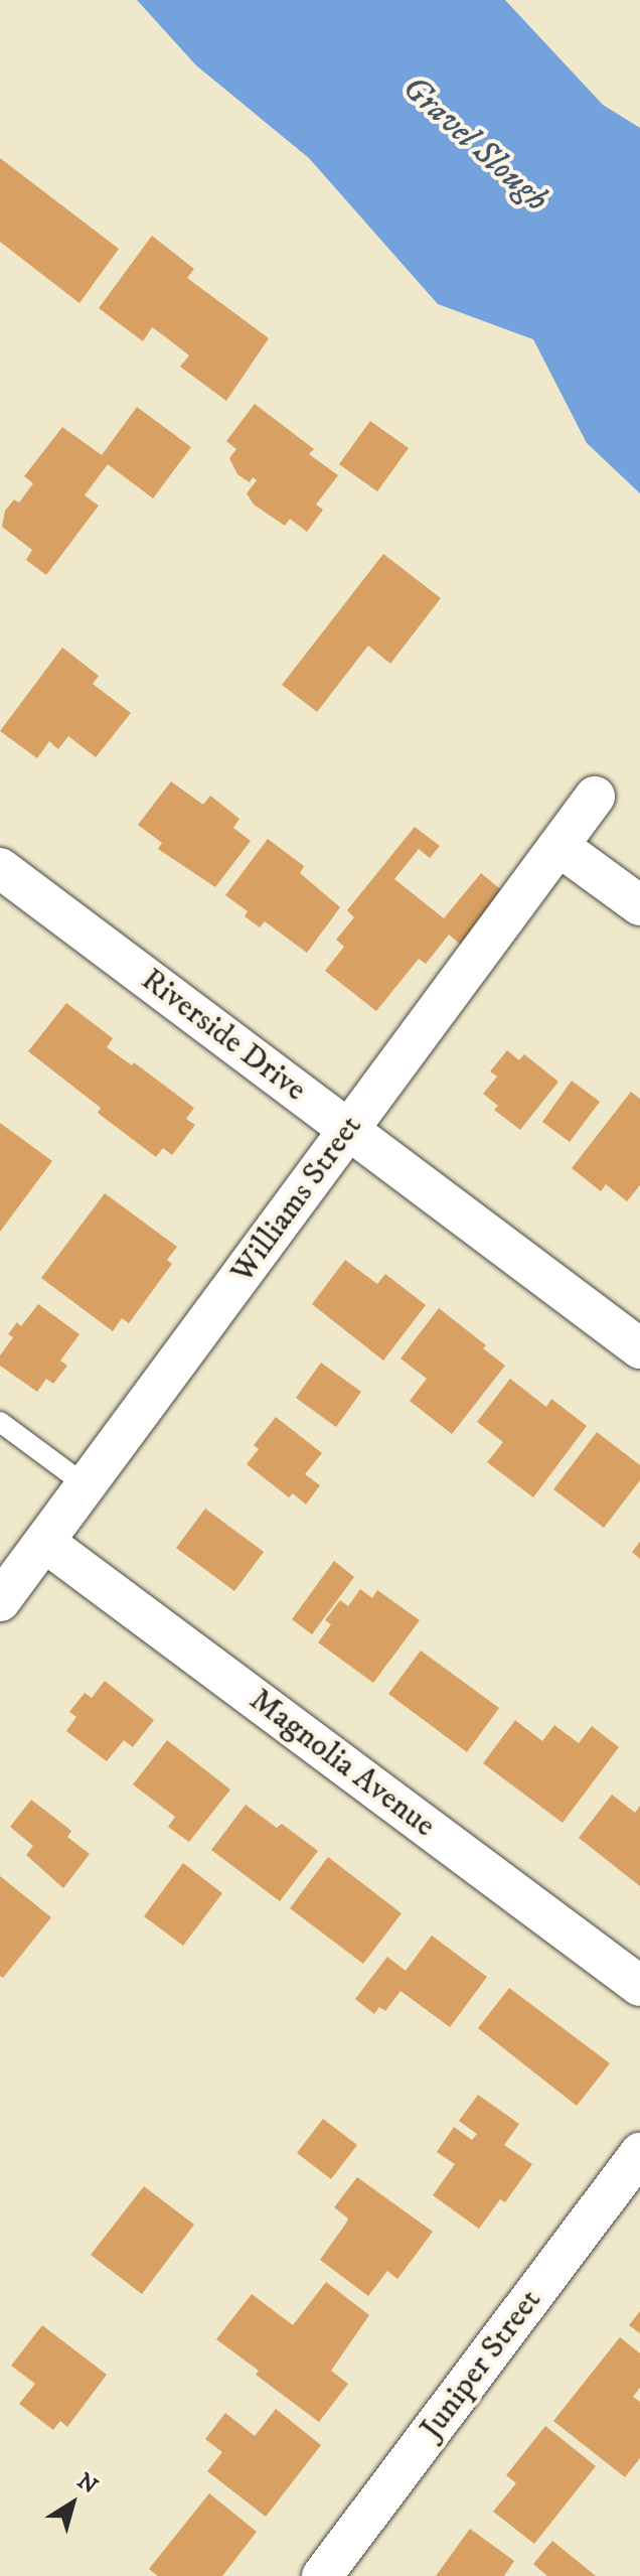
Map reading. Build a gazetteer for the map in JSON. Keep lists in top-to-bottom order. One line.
{"streets":{"street":["Riverside Drive","Williams Street","Magnolia Avenue","Juniper Street"]},"crossings":[["Riverside Drive","Williams Street"],["Williams Street","Magnolia Avenue"]],"water":["Gravel Slough"],"north":"top right"}
